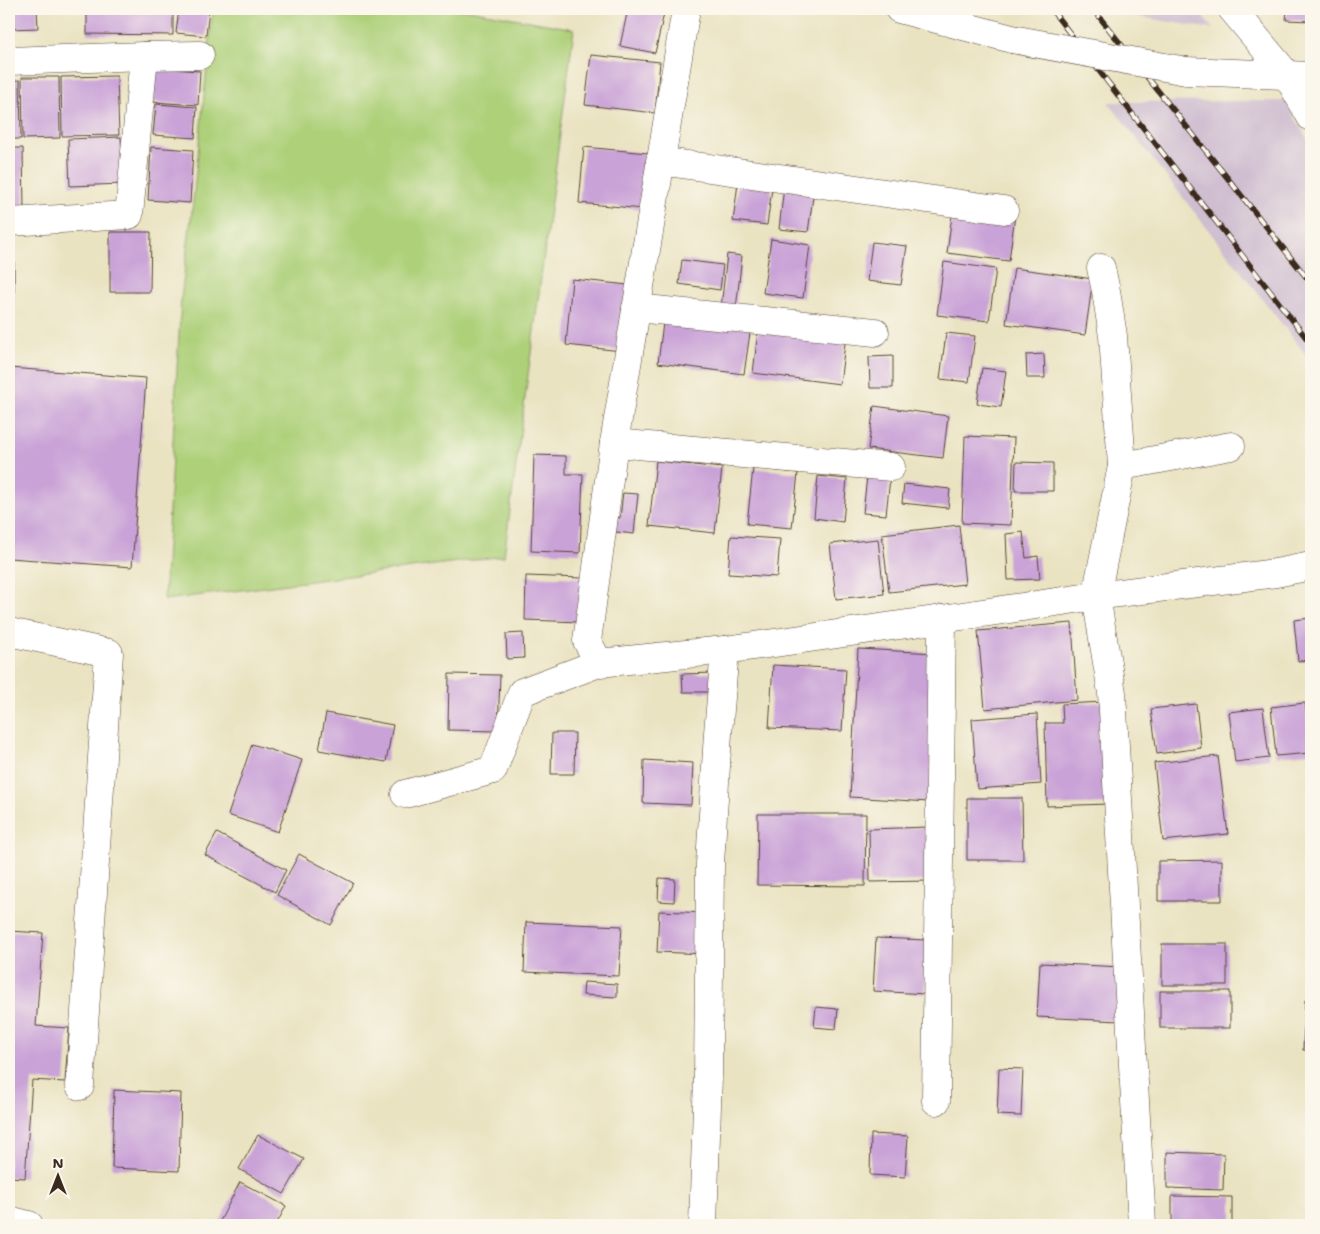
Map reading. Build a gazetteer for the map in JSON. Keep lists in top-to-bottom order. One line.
{"north":"top"}
